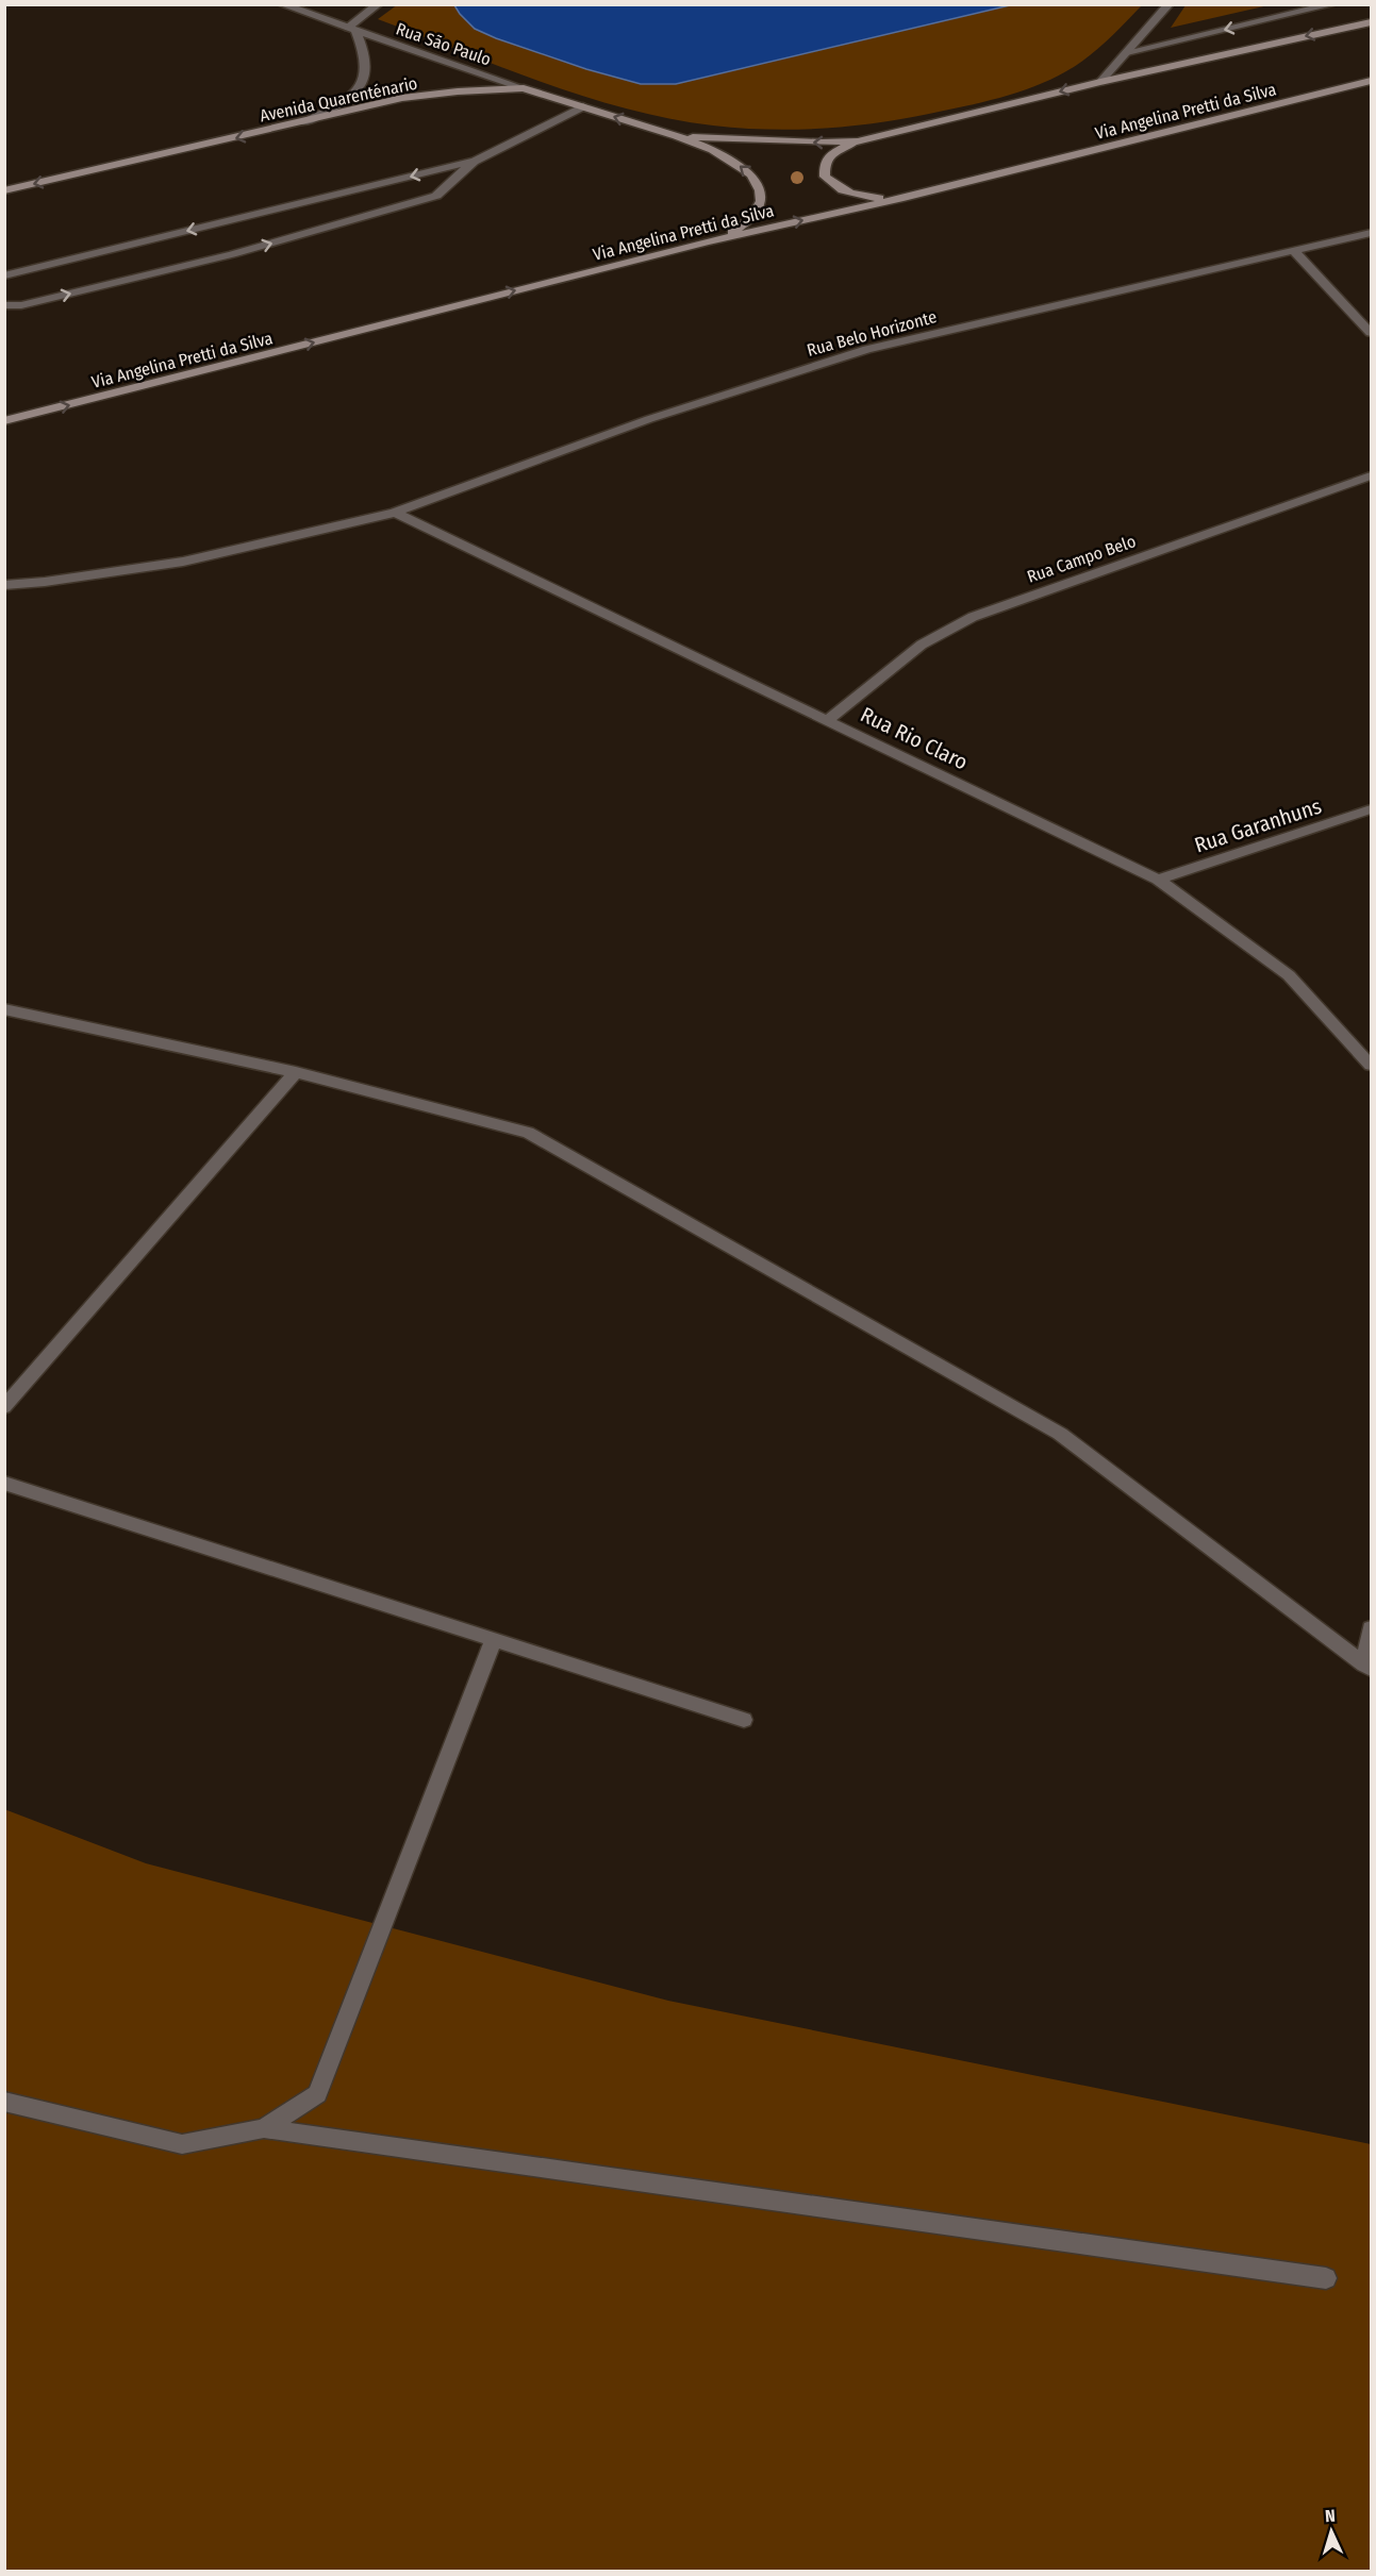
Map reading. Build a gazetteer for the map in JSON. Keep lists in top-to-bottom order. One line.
{"streets":{"main road":["Avenida Quarenténario","Via Angelina Pretti da Silva"],"street":["Rua São Paulo","Rua Belo Horizonte","Rua Campo Belo","Rua Rio Claro","Rua Garanhuns"]},"crossings":[["Rua São Paulo","Avenida Quarenténario"],["Rua Belo Horizonte","Rua Rio Claro"],["Rua Campo Belo","Rua Rio Claro"],["Rua Rio Claro","Rua Garanhuns"]],"one_way":["Avenida Quarenténario","Via Angelina Pretti da Silva"],"north":"top"}
